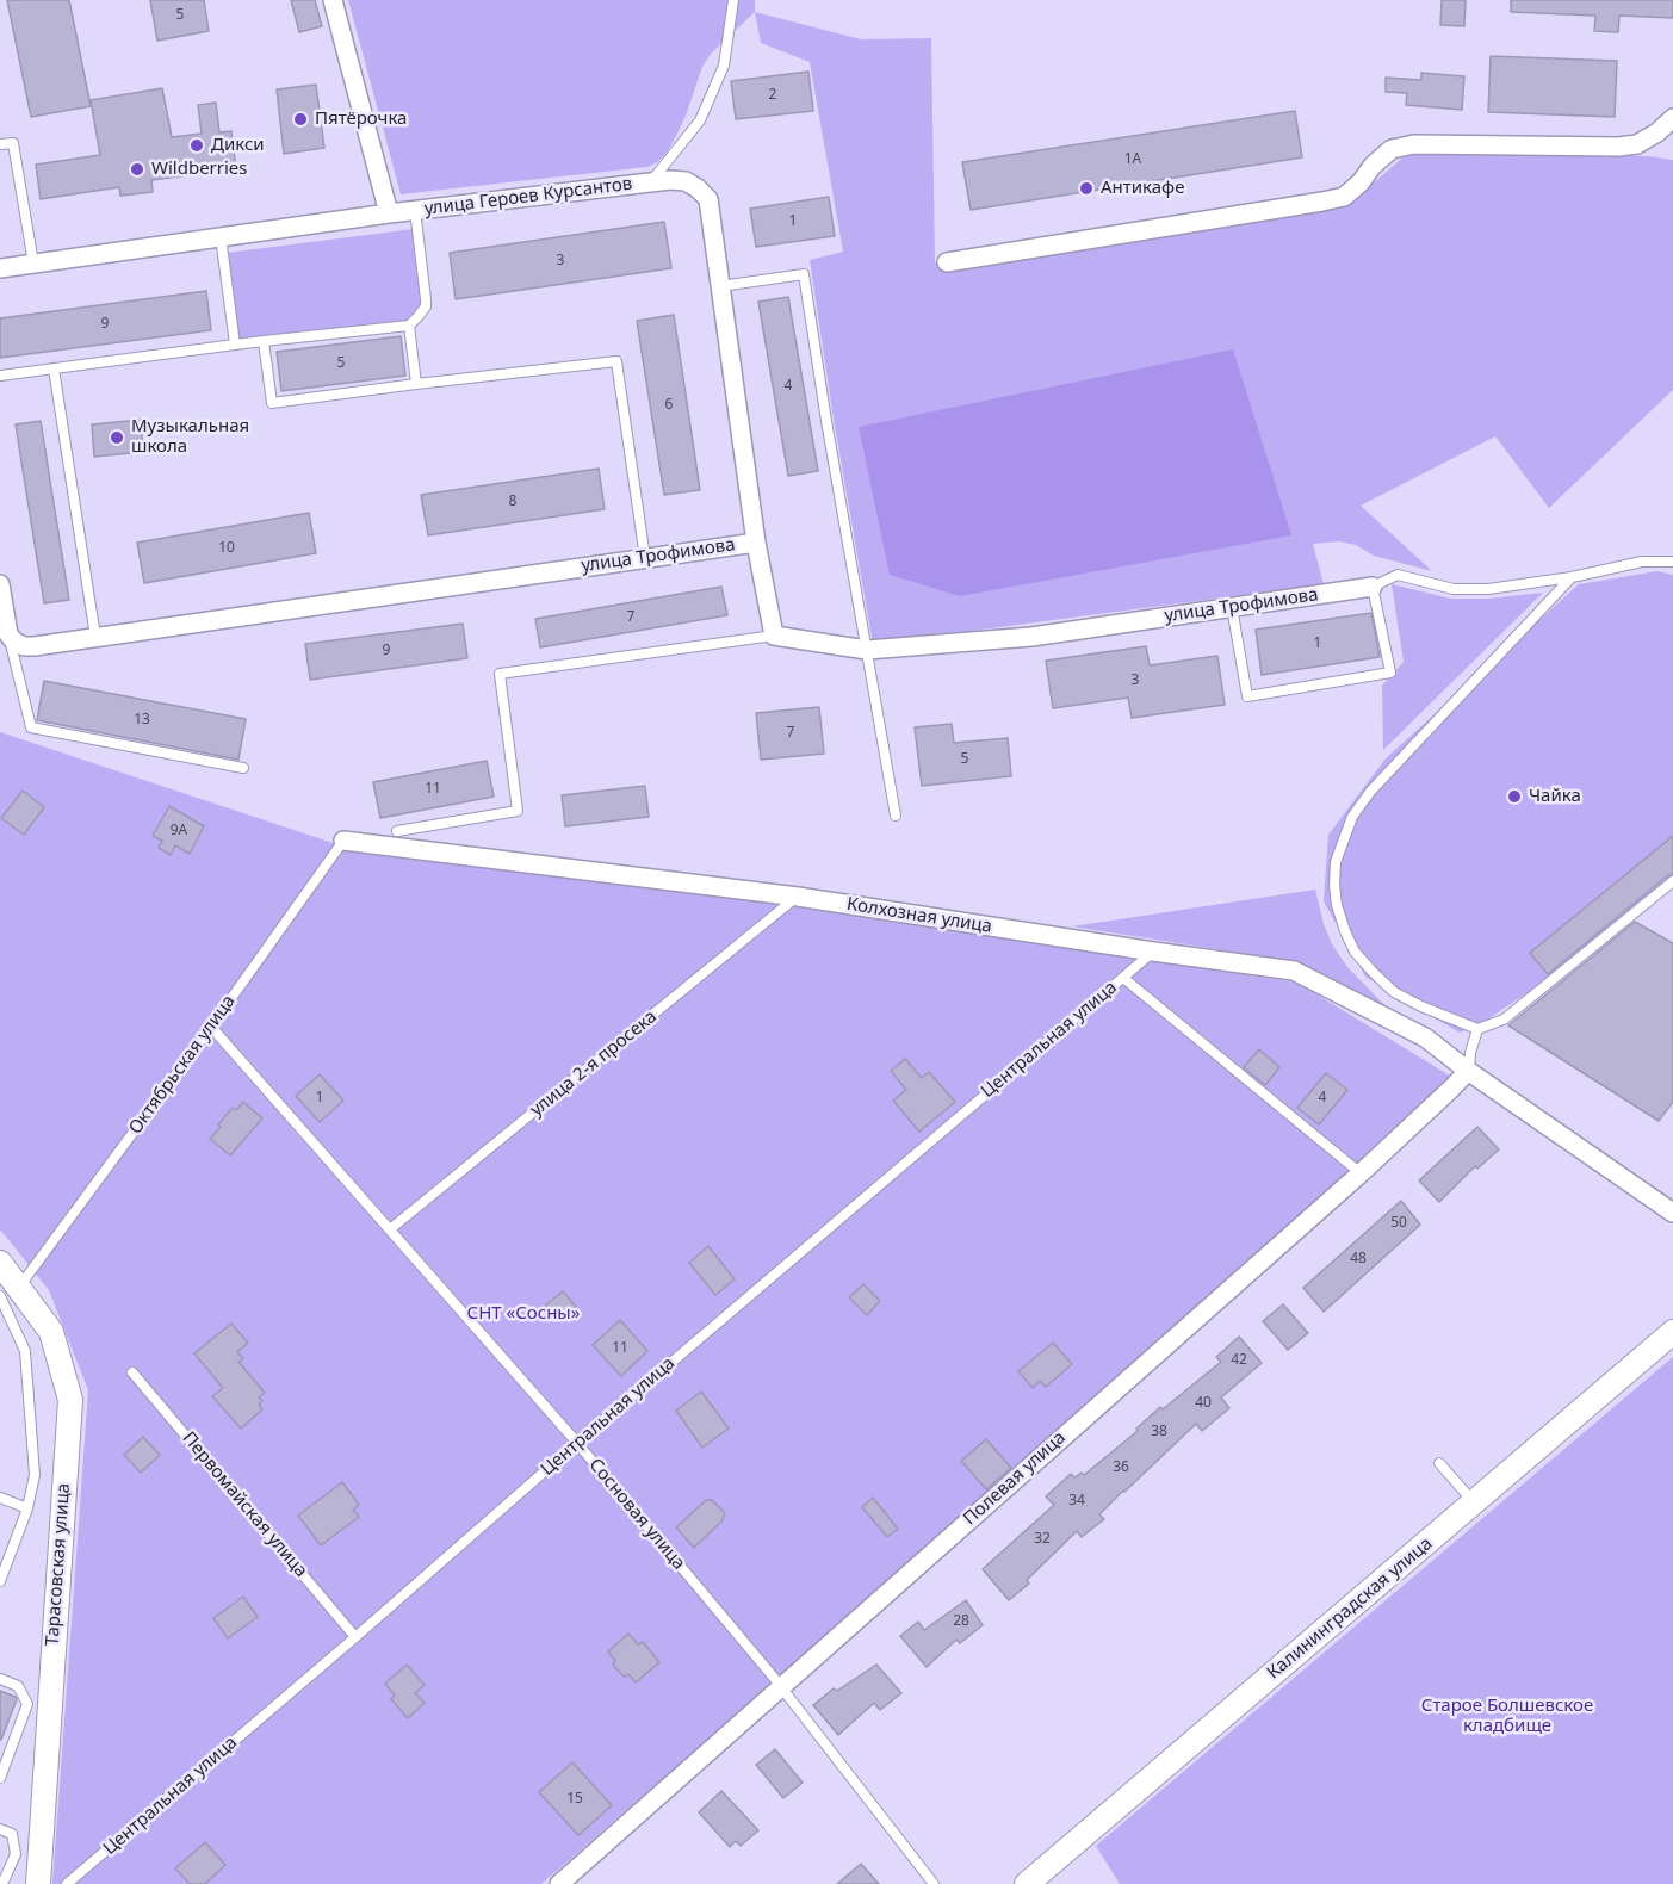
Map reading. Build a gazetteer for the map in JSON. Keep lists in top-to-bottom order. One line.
{"streets":{"street":["улица Героев Курсантов","улица Трофимова","Колхозная улица","Полевая улица","Тарасовская улица","Калининградская улица"],"lane":["Центральная улица","улица 2-я просека","Октябрьская улица","Первомайская улица","Сосновая улица"]},"crossings":[["улица Героев Курсантов","улица Трофимова"],["Колхозная улица","Центральная улица"],["Колхозная улица","улица 2-я просека"],["Колхозная улица","Октябрьская улица"],["Колхозная улица","Полевая улица"],["Центральная улица","Первомайская улица"],["Центральная улица","Сосновая улица"],["улица 2-я просека","Сосновая улица"],["Октябрьская улица","Сосновая улица"],["Октябрьская улица","Тарасовская улица"],["Полевая улица","Сосновая улица"]],"parks":["СНТ «Сосны»","Старое Болшевское кладбище"],"places":["Пятёрочка","Дикси","Wildberries","Антикафе","Музыкальная школа","Чайка"],"house_numbers":["5","2","1А","1","3","9","5","4","6","8","10","7","1","9","3","13","7","5","11","9А","1","4","50","48","11","42","40","38","36","34","32","28","15"]}
